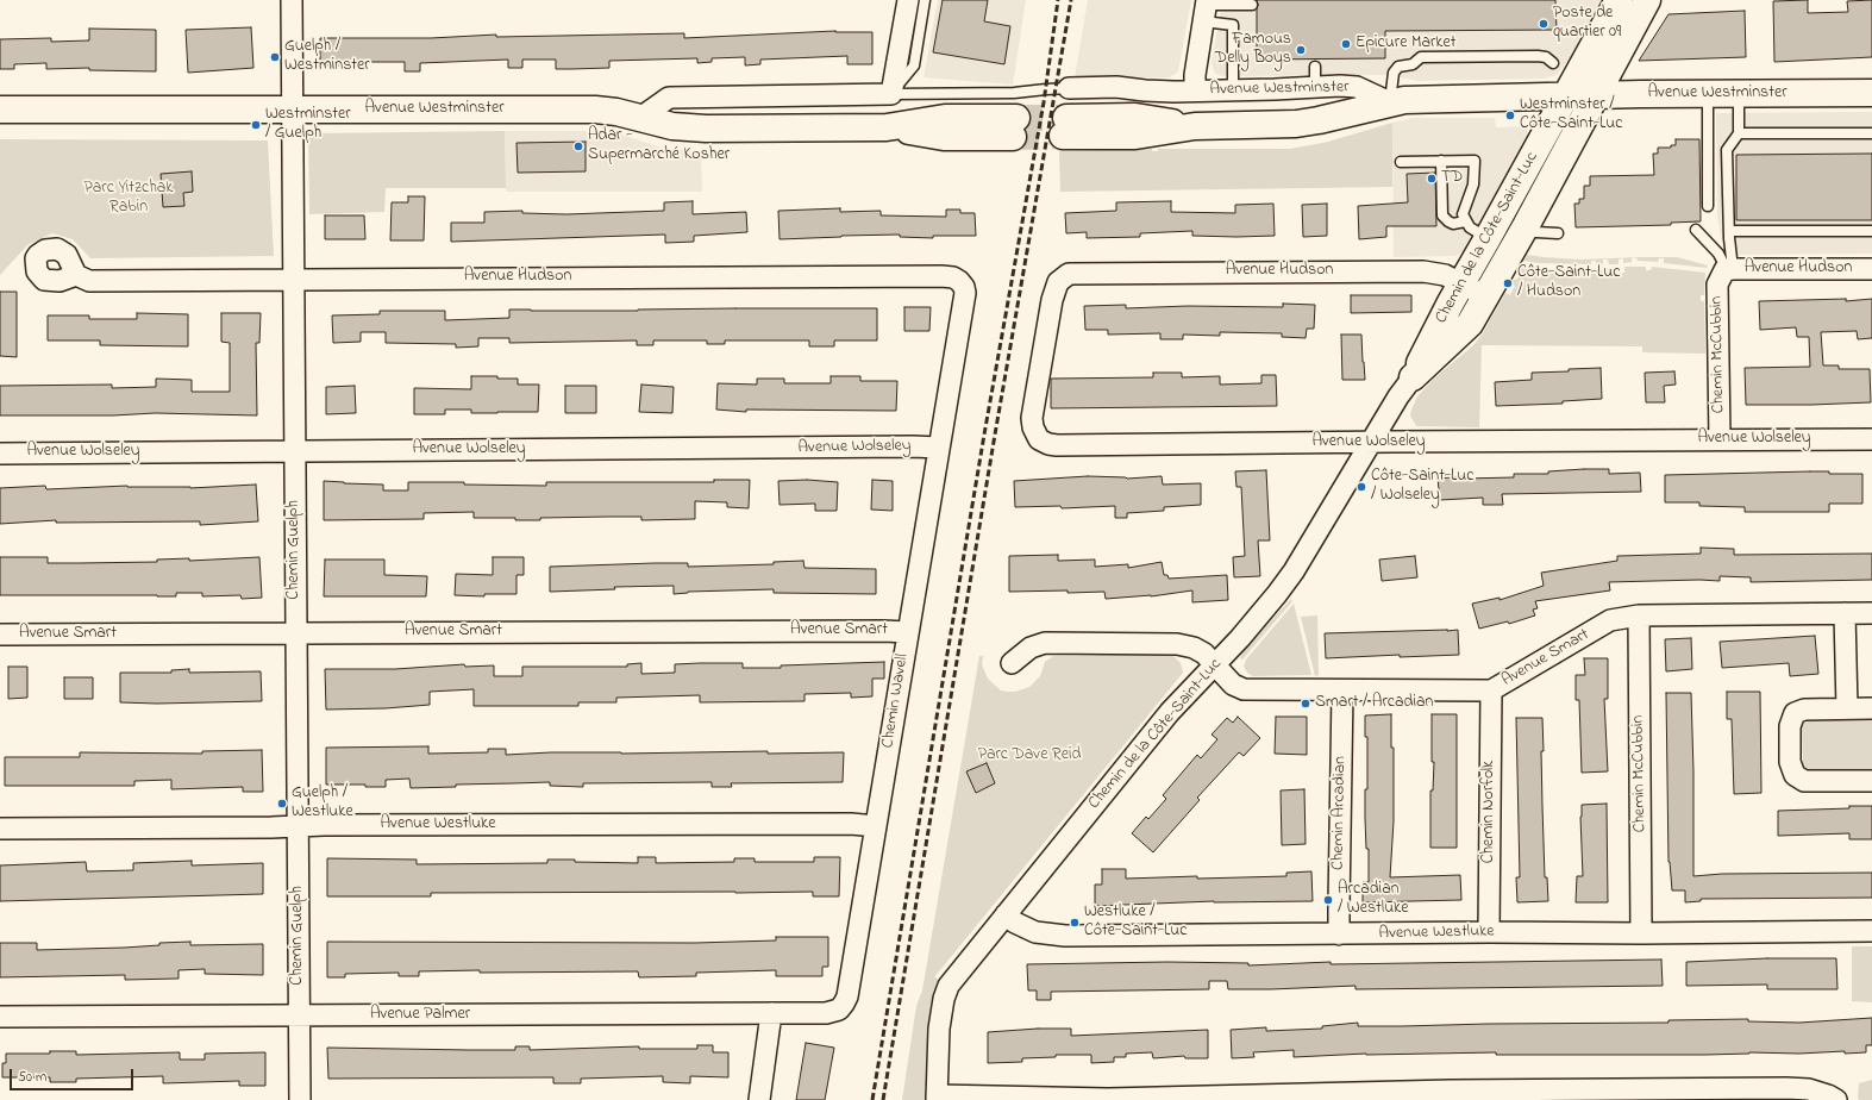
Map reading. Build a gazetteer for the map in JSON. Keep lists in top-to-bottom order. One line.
{"streets":{"street":["Avenue Westminster","Chemin de la Côte-Saint-Luc","Avenue Hudson","Chemin McCubbin","Avenue Wolseley","Chemin Guelph","Avenue Smart","Chemin Wavell","Chemin Norfolk","Chemin Arcadian","Avenue Westluke","Avenue Palmer"]},"crossings":[["Avenue Westminster","Chemin de la Côte-Saint-Luc"],["Avenue Westminster","Chemin Guelph"],["Chemin de la Côte-Saint-Luc","Avenue Hudson"],["Chemin de la Côte-Saint-Luc","Avenue Wolseley"],["Chemin de la Côte-Saint-Luc","Avenue Smart"],["Chemin de la Côte-Saint-Luc","Avenue Westluke"],["Avenue Hudson","Chemin McCubbin"],["Avenue Hudson","Avenue Wolseley"],["Avenue Hudson","Chemin Guelph"],["Avenue Hudson","Chemin Wavell"],["Chemin McCubbin","Avenue Wolseley"],["Chemin McCubbin","Avenue Smart"],["Chemin McCubbin","Avenue Westluke"],["Avenue Wolseley","Chemin Guelph"],["Avenue Wolseley","Chemin Wavell"],["Chemin Guelph","Avenue Smart"],["Chemin Guelph","Avenue Westluke"],["Chemin Guelph","Avenue Palmer"],["Avenue Smart","Chemin Wavell"],["Avenue Smart","Chemin Norfolk"],["Avenue Smart","Chemin Arcadian"],["Chemin Wavell","Avenue Westluke"],["Chemin Wavell","Avenue Palmer"],["Chemin Norfolk","Avenue Westluke"],["Chemin Arcadian","Avenue Westluke"]],"parks":["Parc Yitzchak Rabin","Parc Dave Reid"],"places":["Poste de quartier 09","Epicure Market","Famous Delly Boys","Guelph / Westminster","Westminster / Côte-Saint-Luc","Westminster / Guelph","Adar - Supermarché Kosher","TD","Côte-Saint-Luc / Hudson","Côte-Saint-Luc / Wolseley","Smart / Arcadian","Guelph / Westluke","Arcadian / Westluke","Westluke / Côte-Saint-Luc"],"scale_bar":"50 m"}
